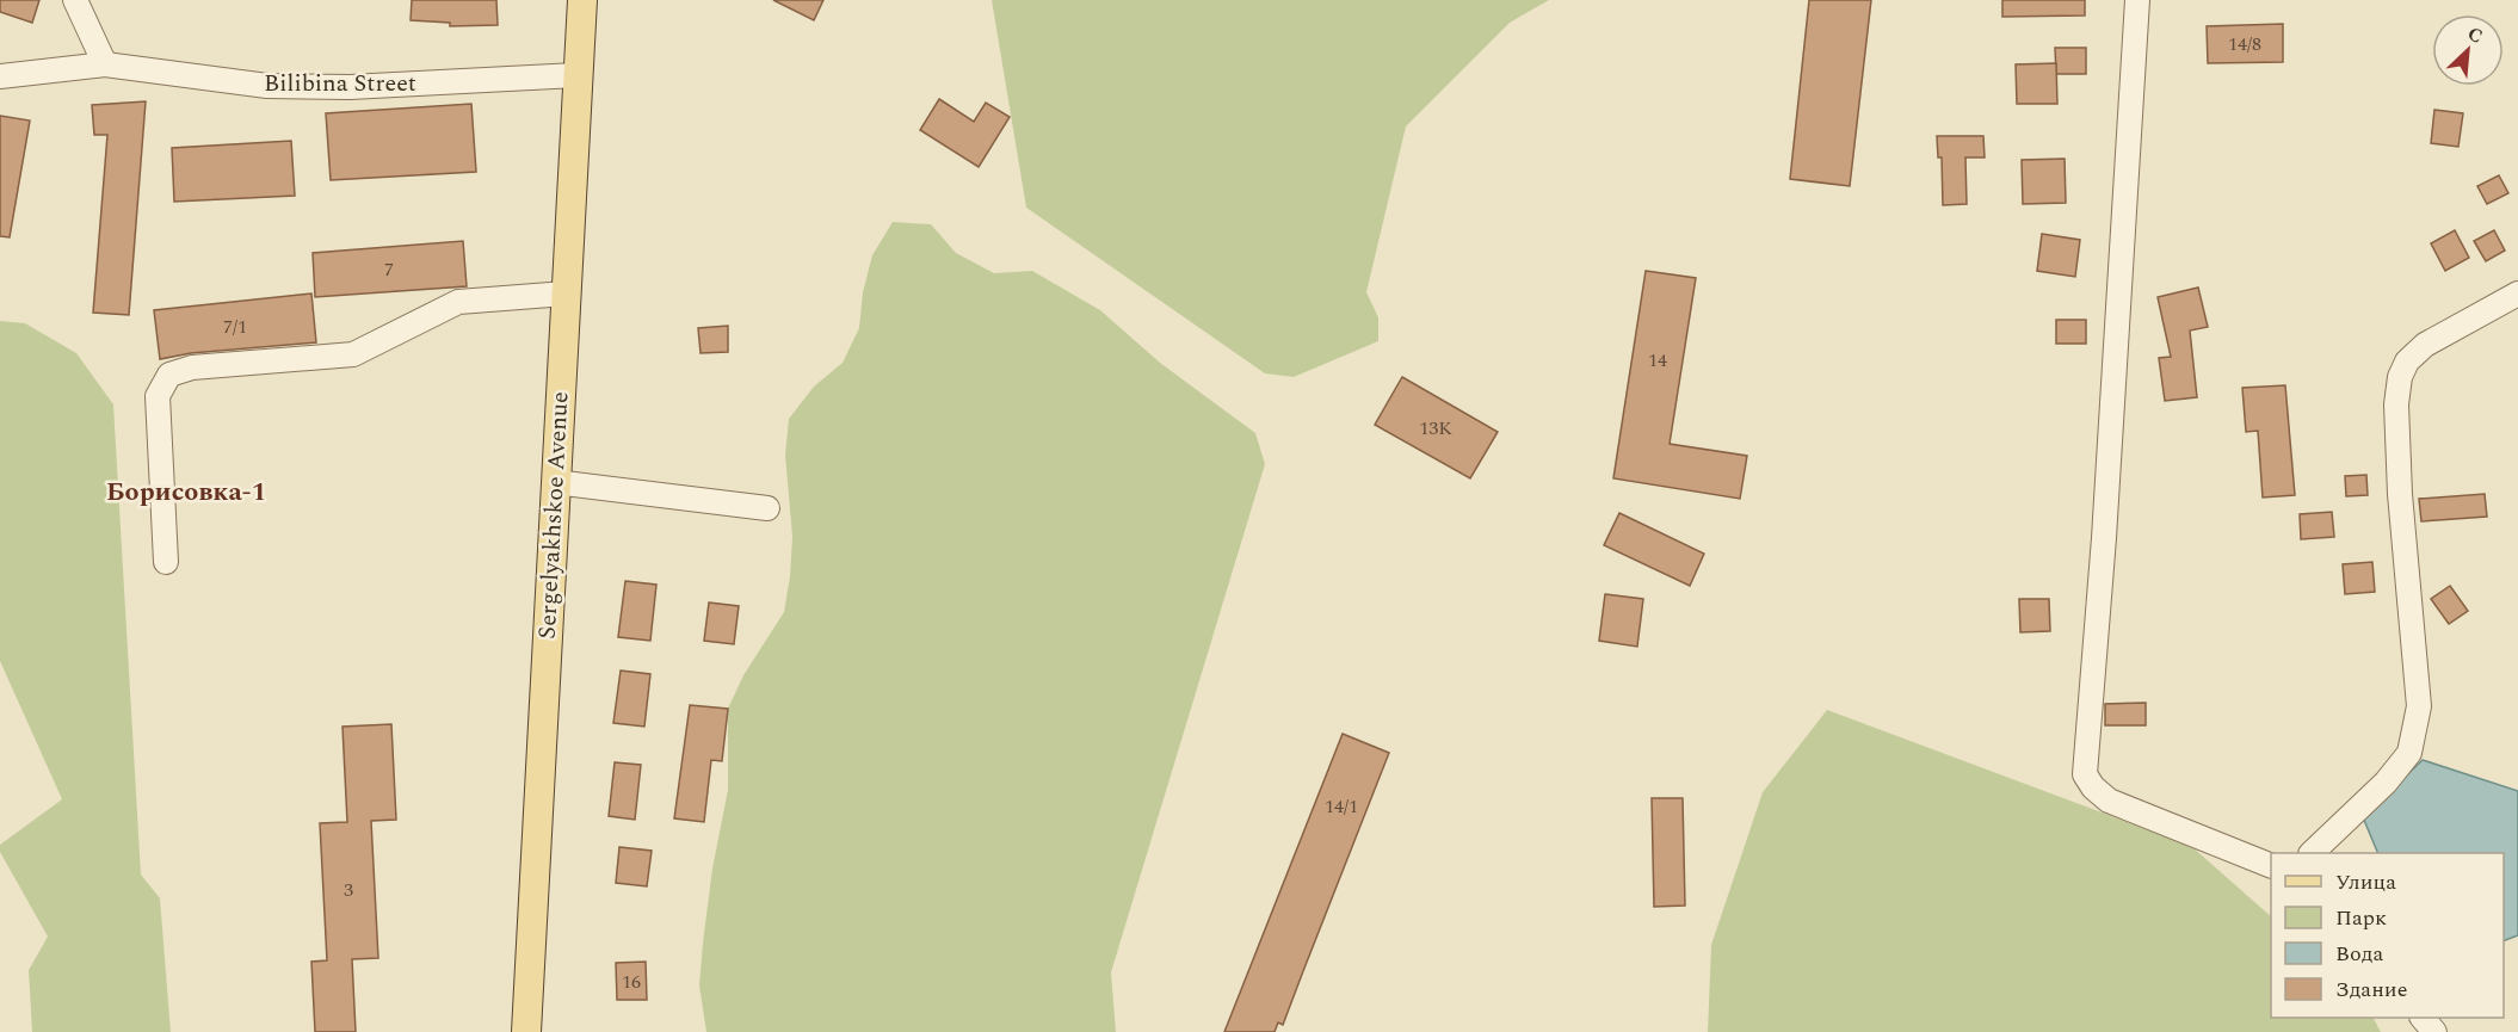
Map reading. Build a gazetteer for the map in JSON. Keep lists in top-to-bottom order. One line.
{"streets":{"main road":["Sergelyakhskoe Avenue"],"street":["Bilibina Street"]},"crossings":[["Bilibina Street","Sergelyakhskoe Avenue"]],"districts":["Борисовка-1"],"house_numbers":["14/8","7","7/1","14","13К","14/1","3","16"],"legend":["Улица","Парк","Вода","Здание"],"north":"top right"}
